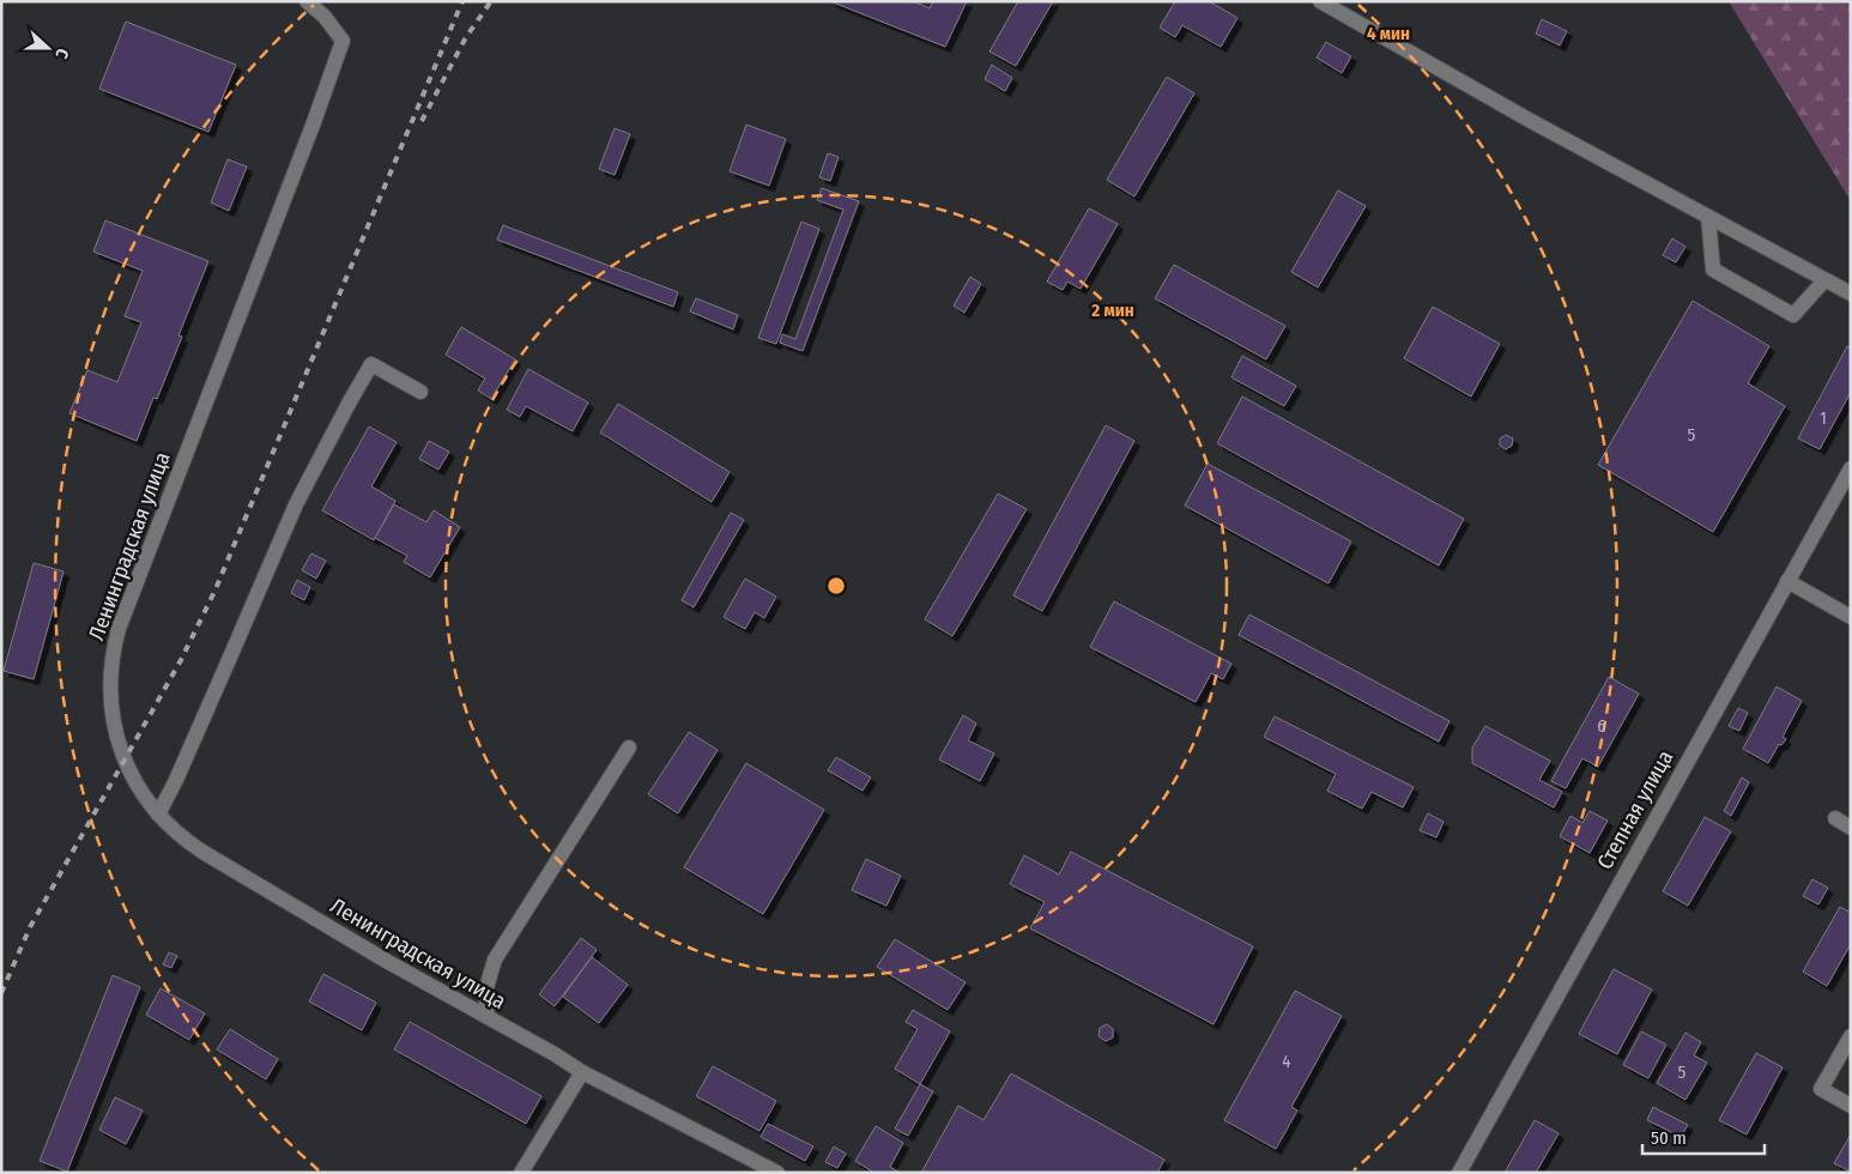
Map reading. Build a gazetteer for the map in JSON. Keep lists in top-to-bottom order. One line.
{"streets":{"street":["Ленинградская улица","Степная улица"]},"house_numbers":["1","5","6","4","5"],"scale_bar":"50 m","north":"right","rings":["4 мин","2 мин"]}
